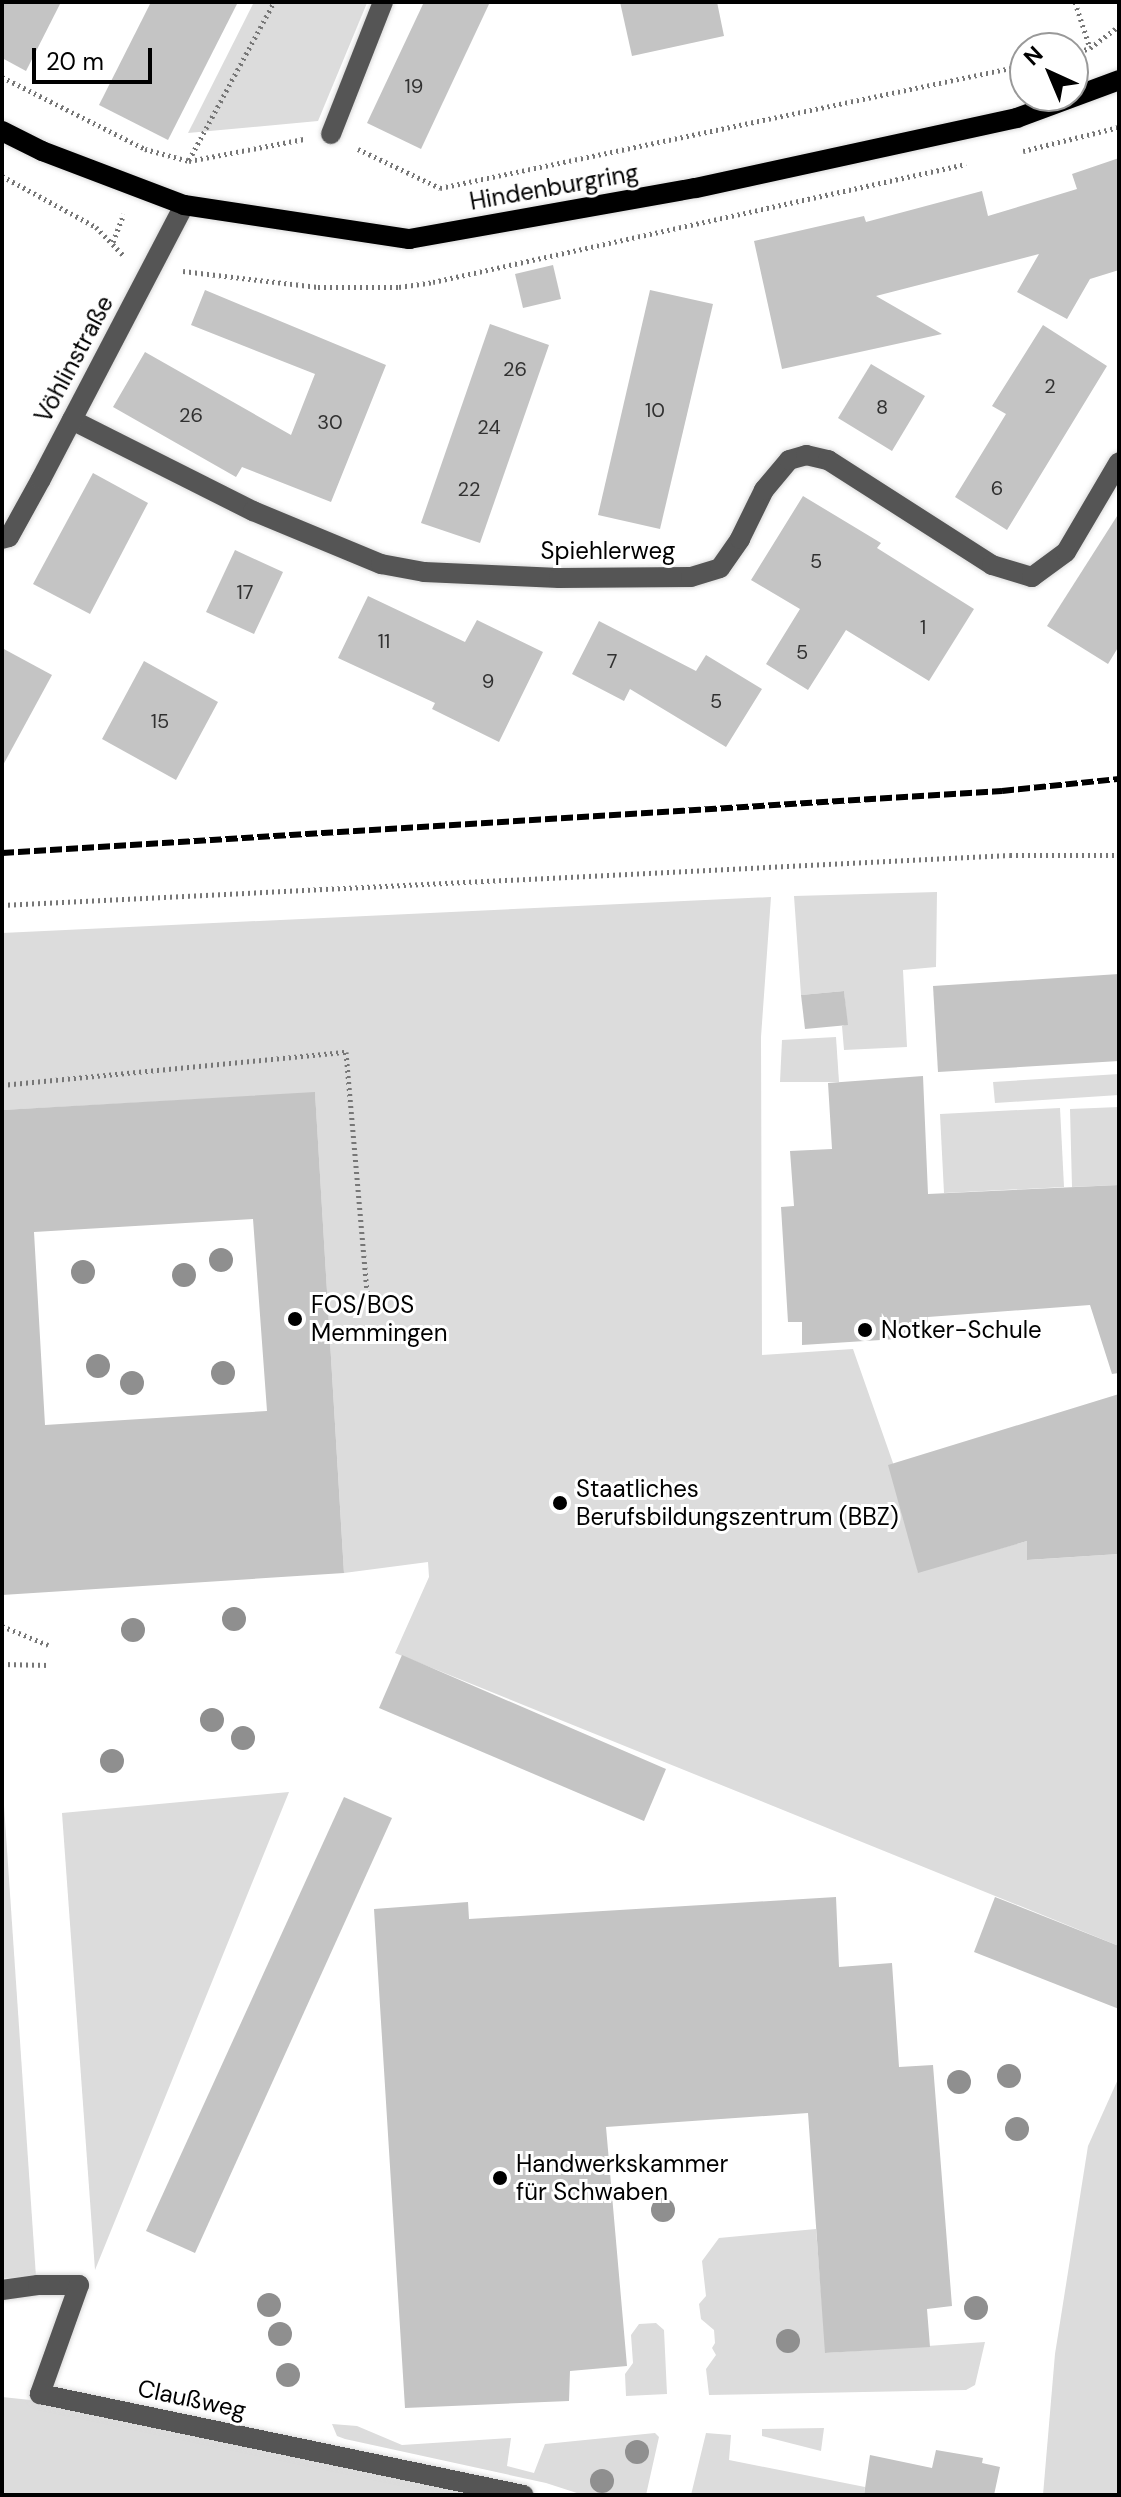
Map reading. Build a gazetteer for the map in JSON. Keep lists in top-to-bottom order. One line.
{"streets":{"main road":["Hindenburgring"],"street":["Vöhlinstraße","Spiehlerweg","Claußweg"]},"crossings":[["Hindenburgring","Vöhlinstraße"],["Vöhlinstraße","Spiehlerweg"]],"places":["FOS/BOS Memmingen","Notker-Schule","Staatliches Berufsbildungszentrum (BBZ)","Handwerkskammer für Schwaben"],"house_numbers":["19","26","2","8","10","26","30","24","6","22","5","17","1","11","5","7","9","5","15"],"scale_bar":"20 m","north":"top left"}
